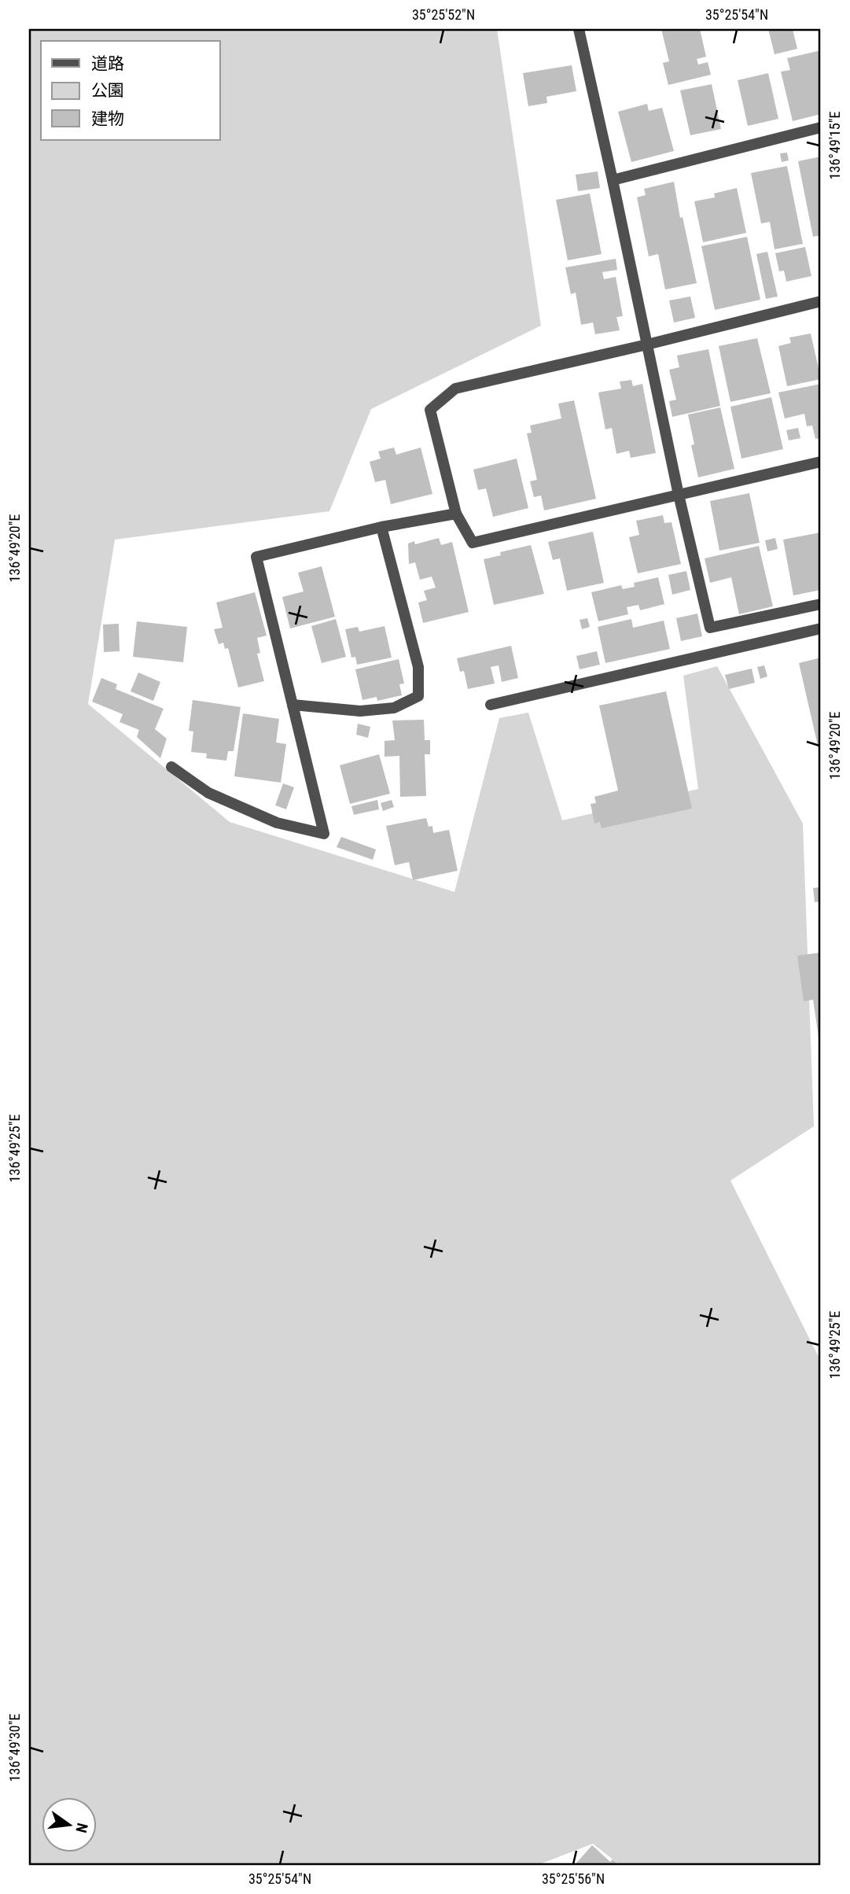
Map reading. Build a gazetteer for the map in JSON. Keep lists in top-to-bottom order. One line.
{"legend":["道路","公園","建物"],"north":"right","coordinates":["35°25'52\"N","35°25'54\"N","136°49'15\"E","136°49'20\"E","136°49'25\"E","136°49'30\"E","35°25'56\"N"]}
